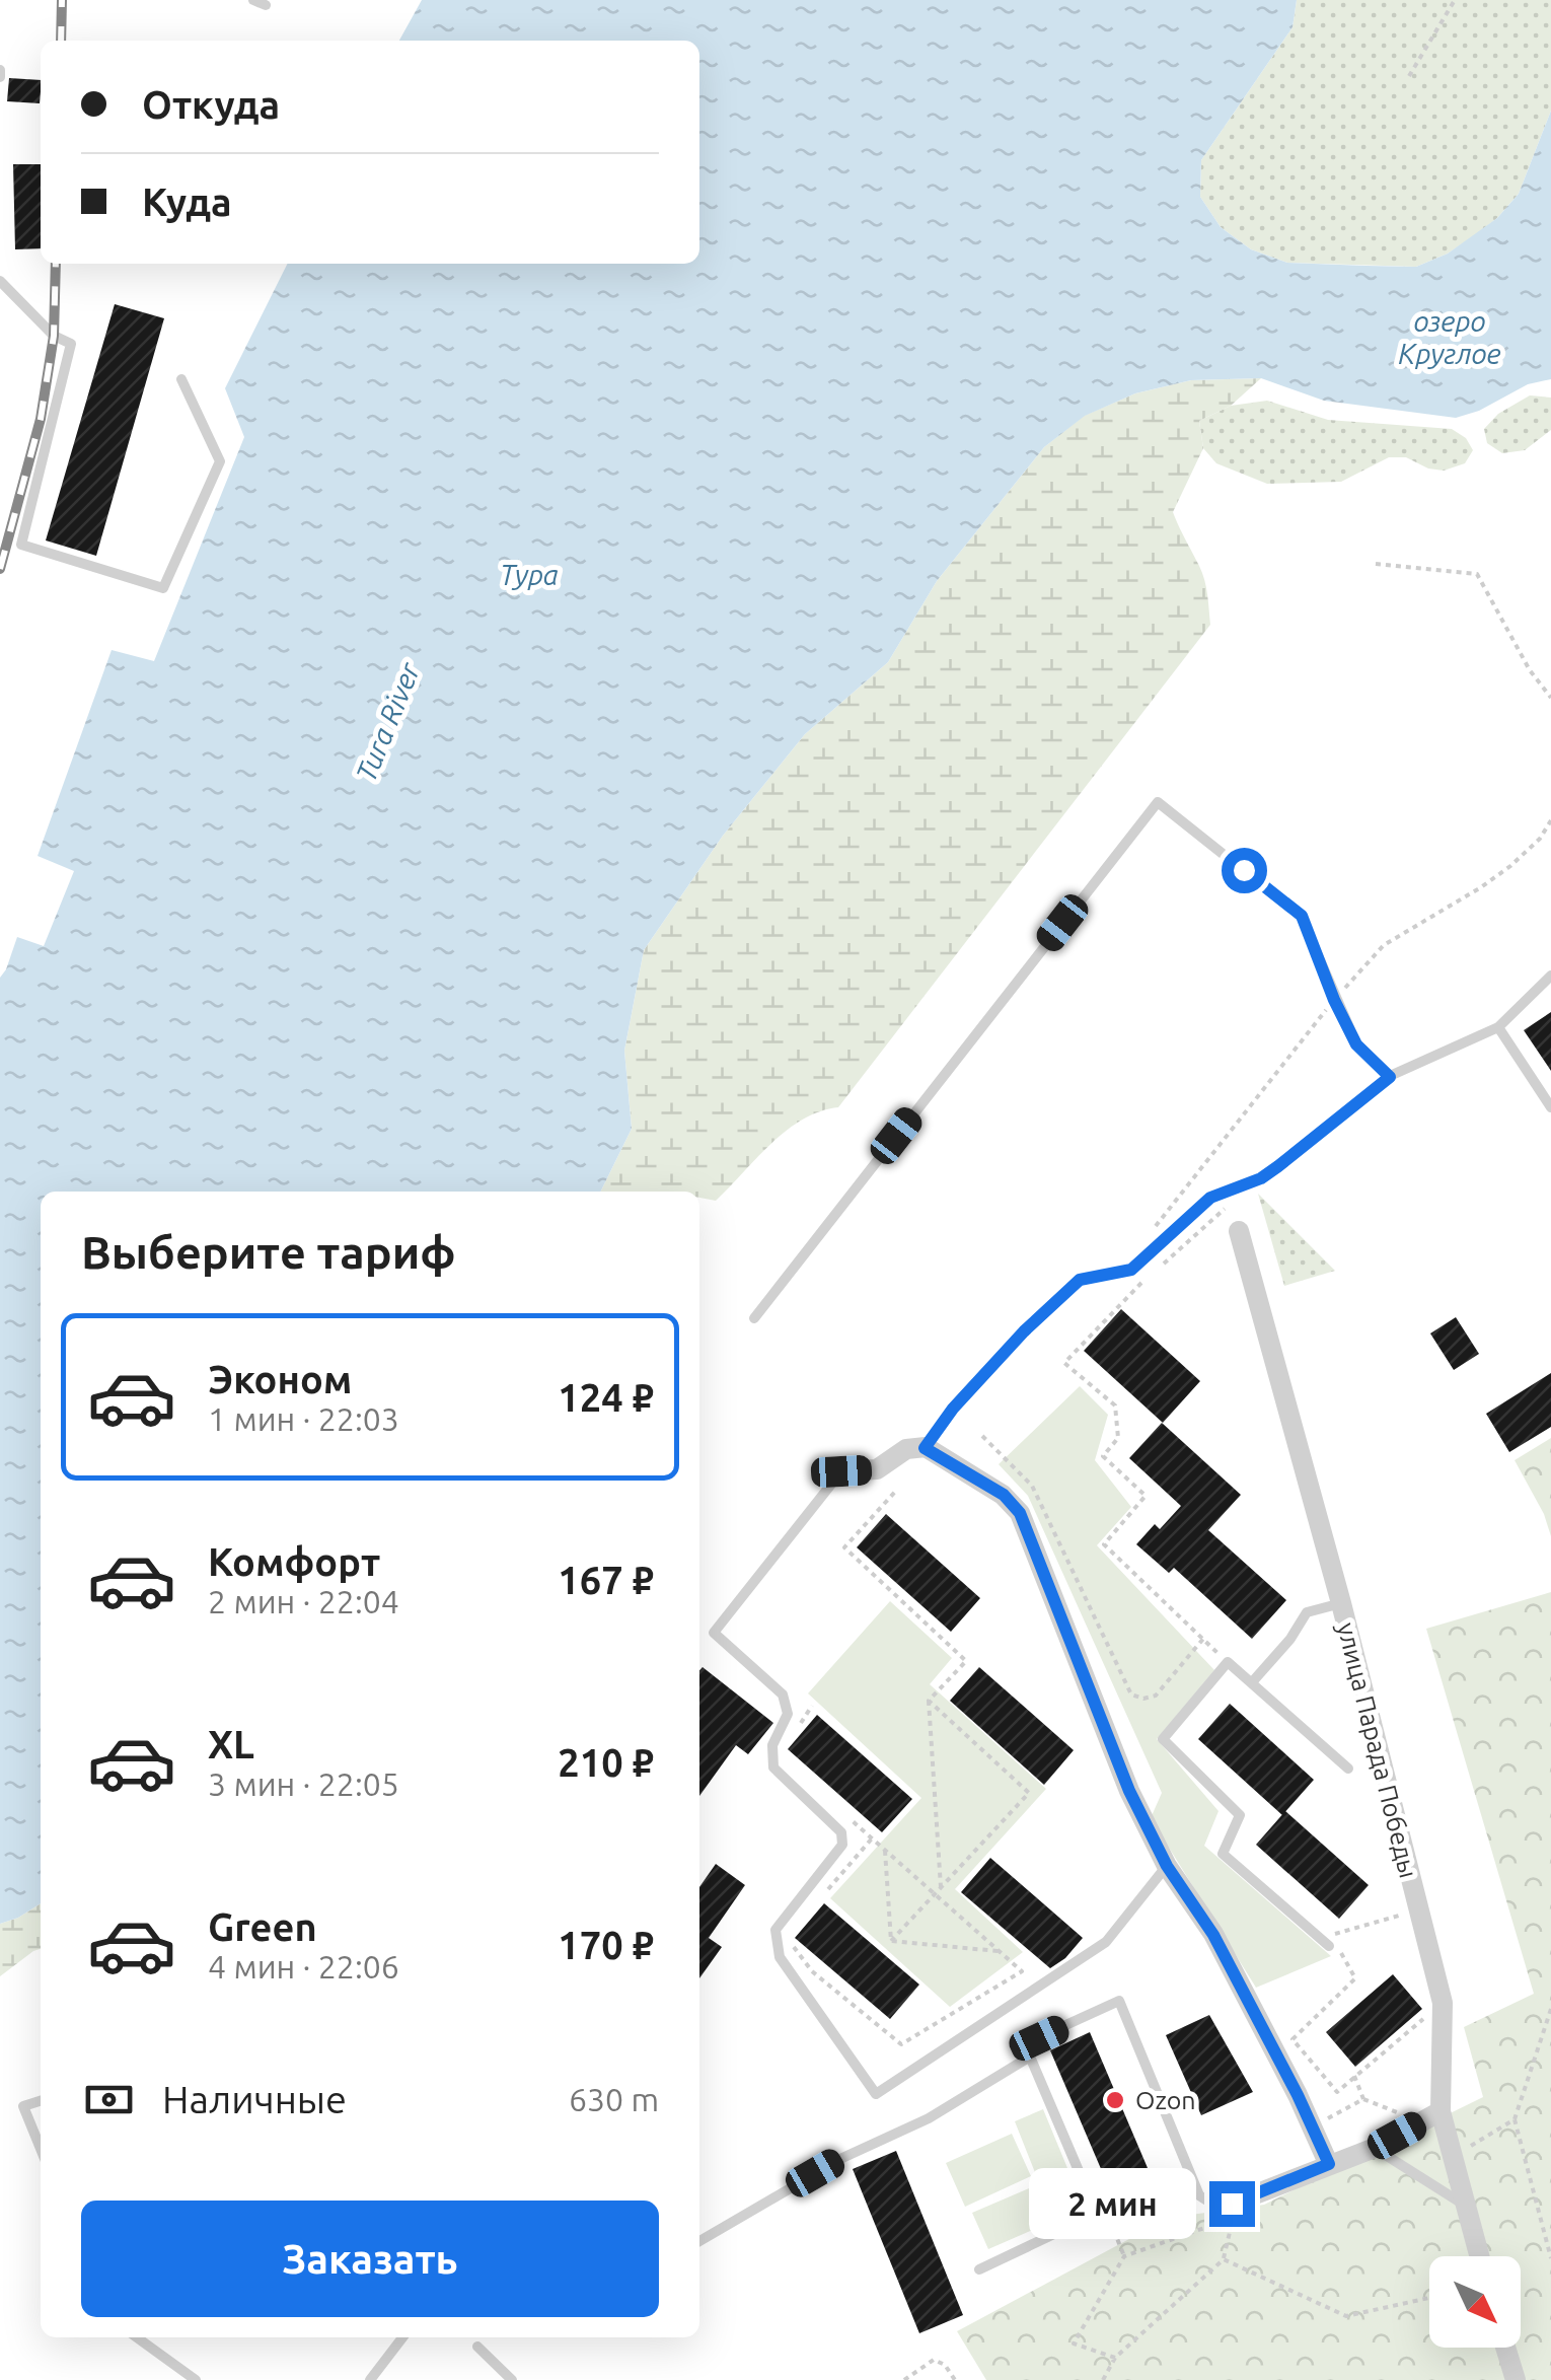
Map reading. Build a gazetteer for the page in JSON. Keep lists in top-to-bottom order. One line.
{"streets":{"street":["улица Парада Победы"]},"water":["озеро Круглое","Тура","Tura River"],"places":["Ozon"],"north":"bottom right","page":{"banner":["Откуда","Куда"],"heading":"Выберите тариф","list":[{"name":"Эконом","note":"1 мин · 22:03","value":"124 ₽"},{"name":"Комфорт","note":"2 мин · 22:04","value":"167 ₽"},{"name":"XL","note":"3 мин · 22:05","value":"210 ₽"},{"name":"Green","note":"4 мин · 22:06","value":"170 ₽"}],"pay":["Наличные","630 m"],"bubble":"2 мин","buttons":"Заказать"}}
